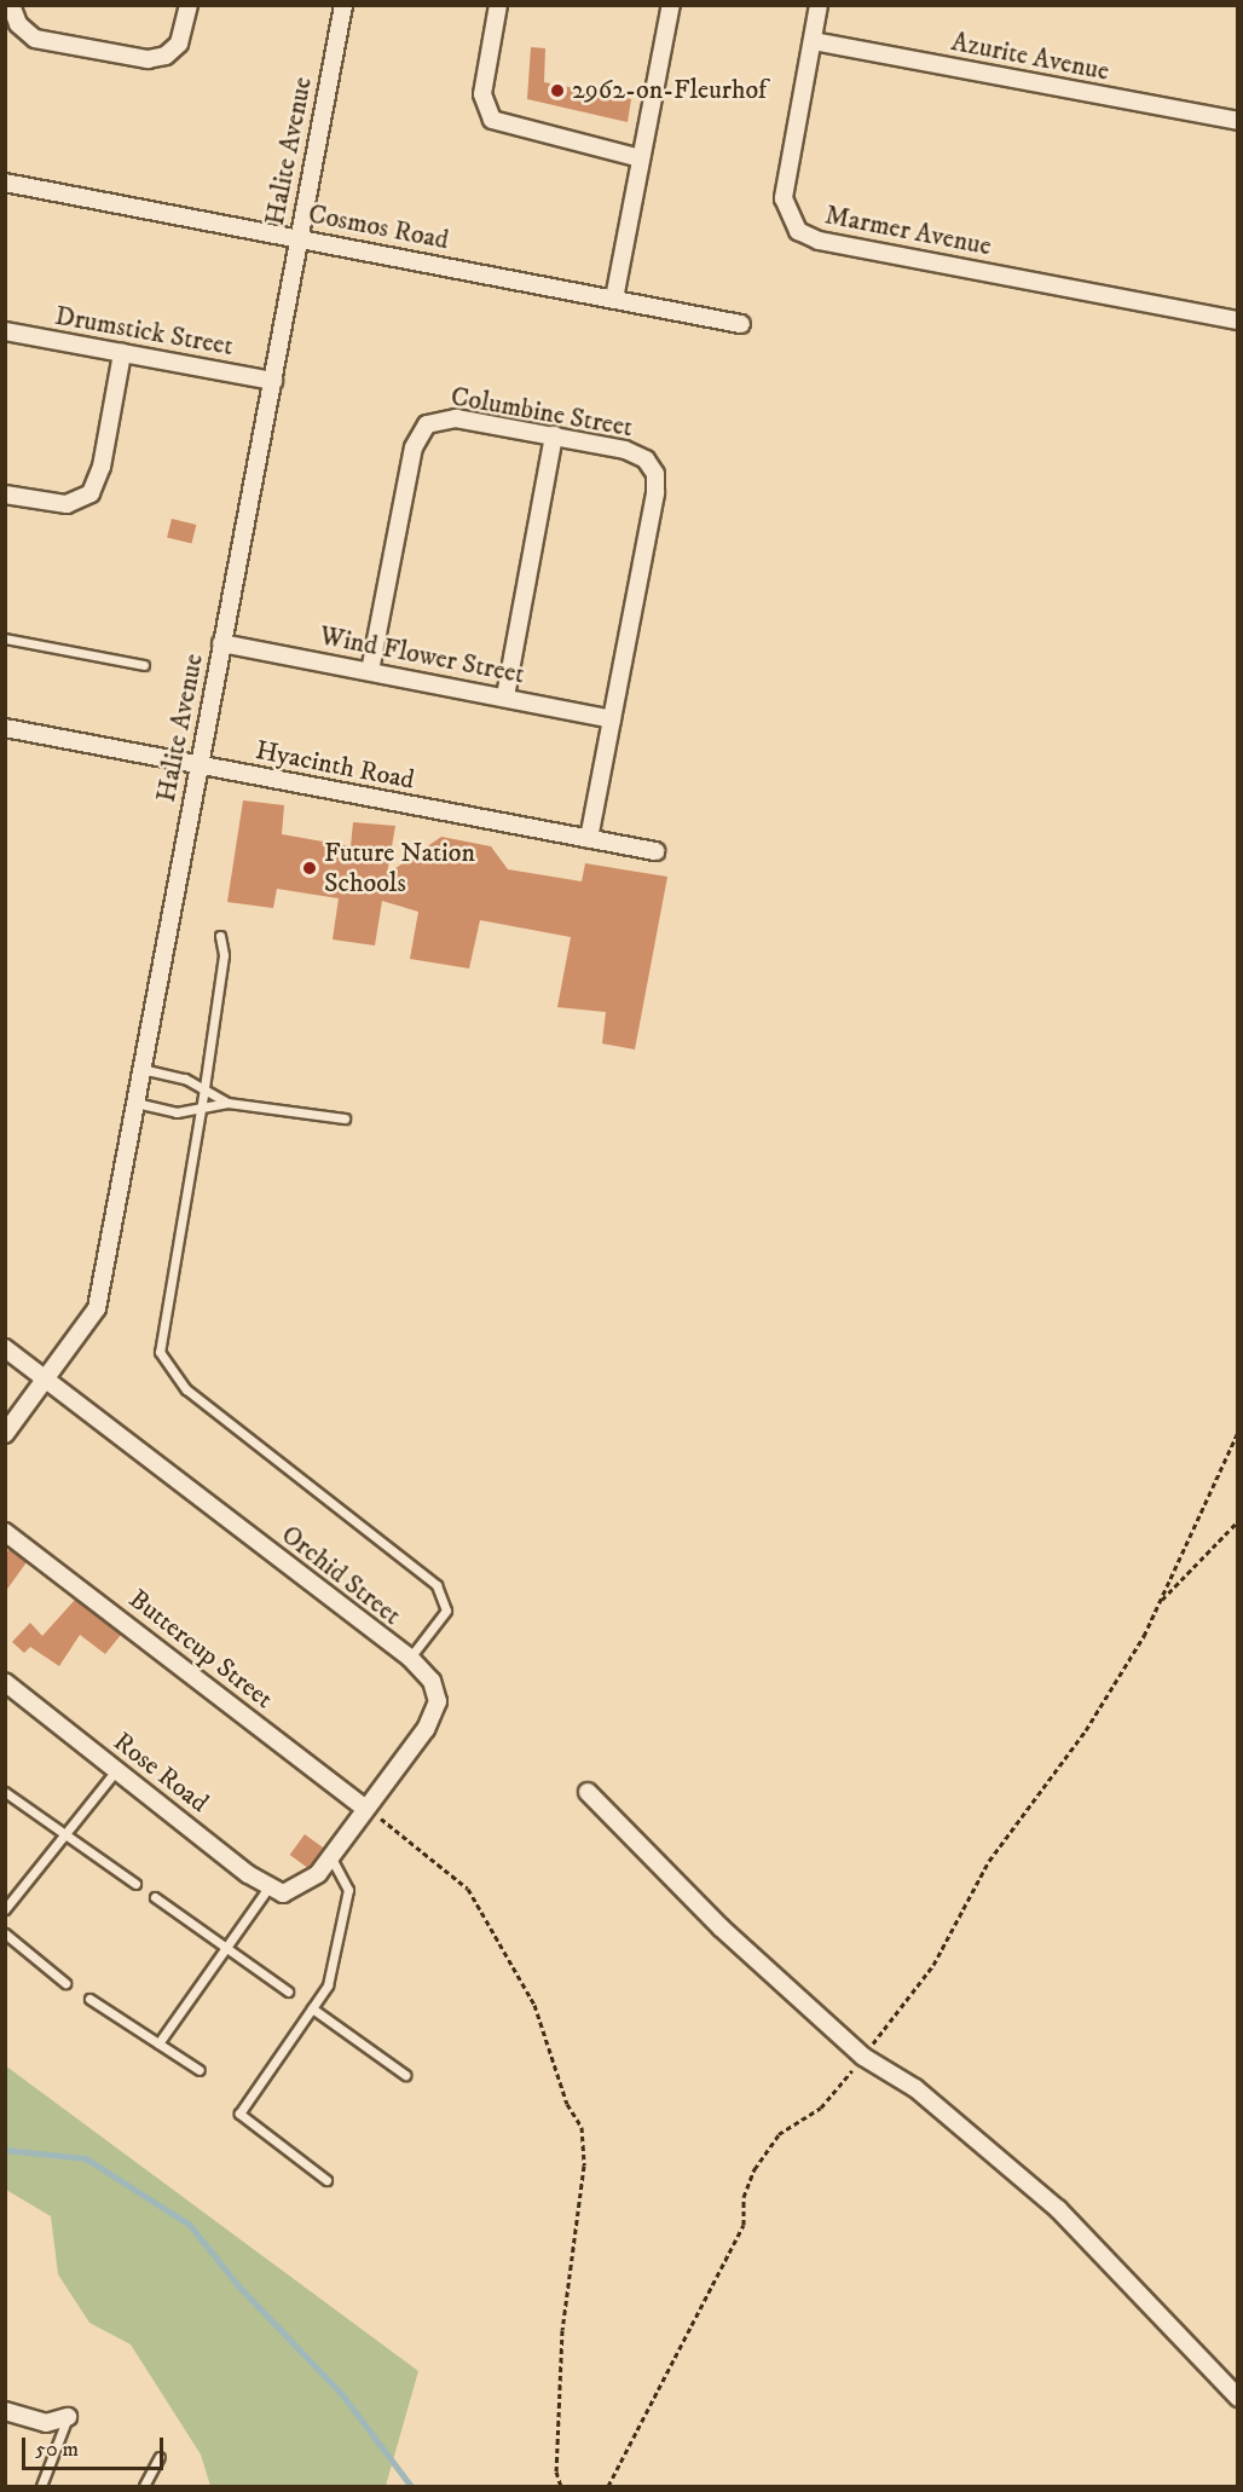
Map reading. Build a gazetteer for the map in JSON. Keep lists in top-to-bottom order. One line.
{"streets":{"street":["Azurite Avenue","Halite Avenue","Cosmos Road","Marmer Avenue","Drumstick Street","Columbine Street","Wind Flower Street","Hyacinth Road","Orchid Street","Buttercup Street","Rose Road"]},"crossings":[["Azurite Avenue","Marmer Avenue"],["Halite Avenue","Cosmos Road"],["Halite Avenue","Drumstick Street"],["Halite Avenue","Wind Flower Street"],["Halite Avenue","Hyacinth Road"],["Halite Avenue","Orchid Street"],["Columbine Street","Wind Flower Street"],["Columbine Street","Hyacinth Road"],["Orchid Street","Buttercup Street"],["Orchid Street","Rose Road"]],"places":["2962-on-Fleurhof","Future Nation Schools"],"scale_bar":"50 m"}
